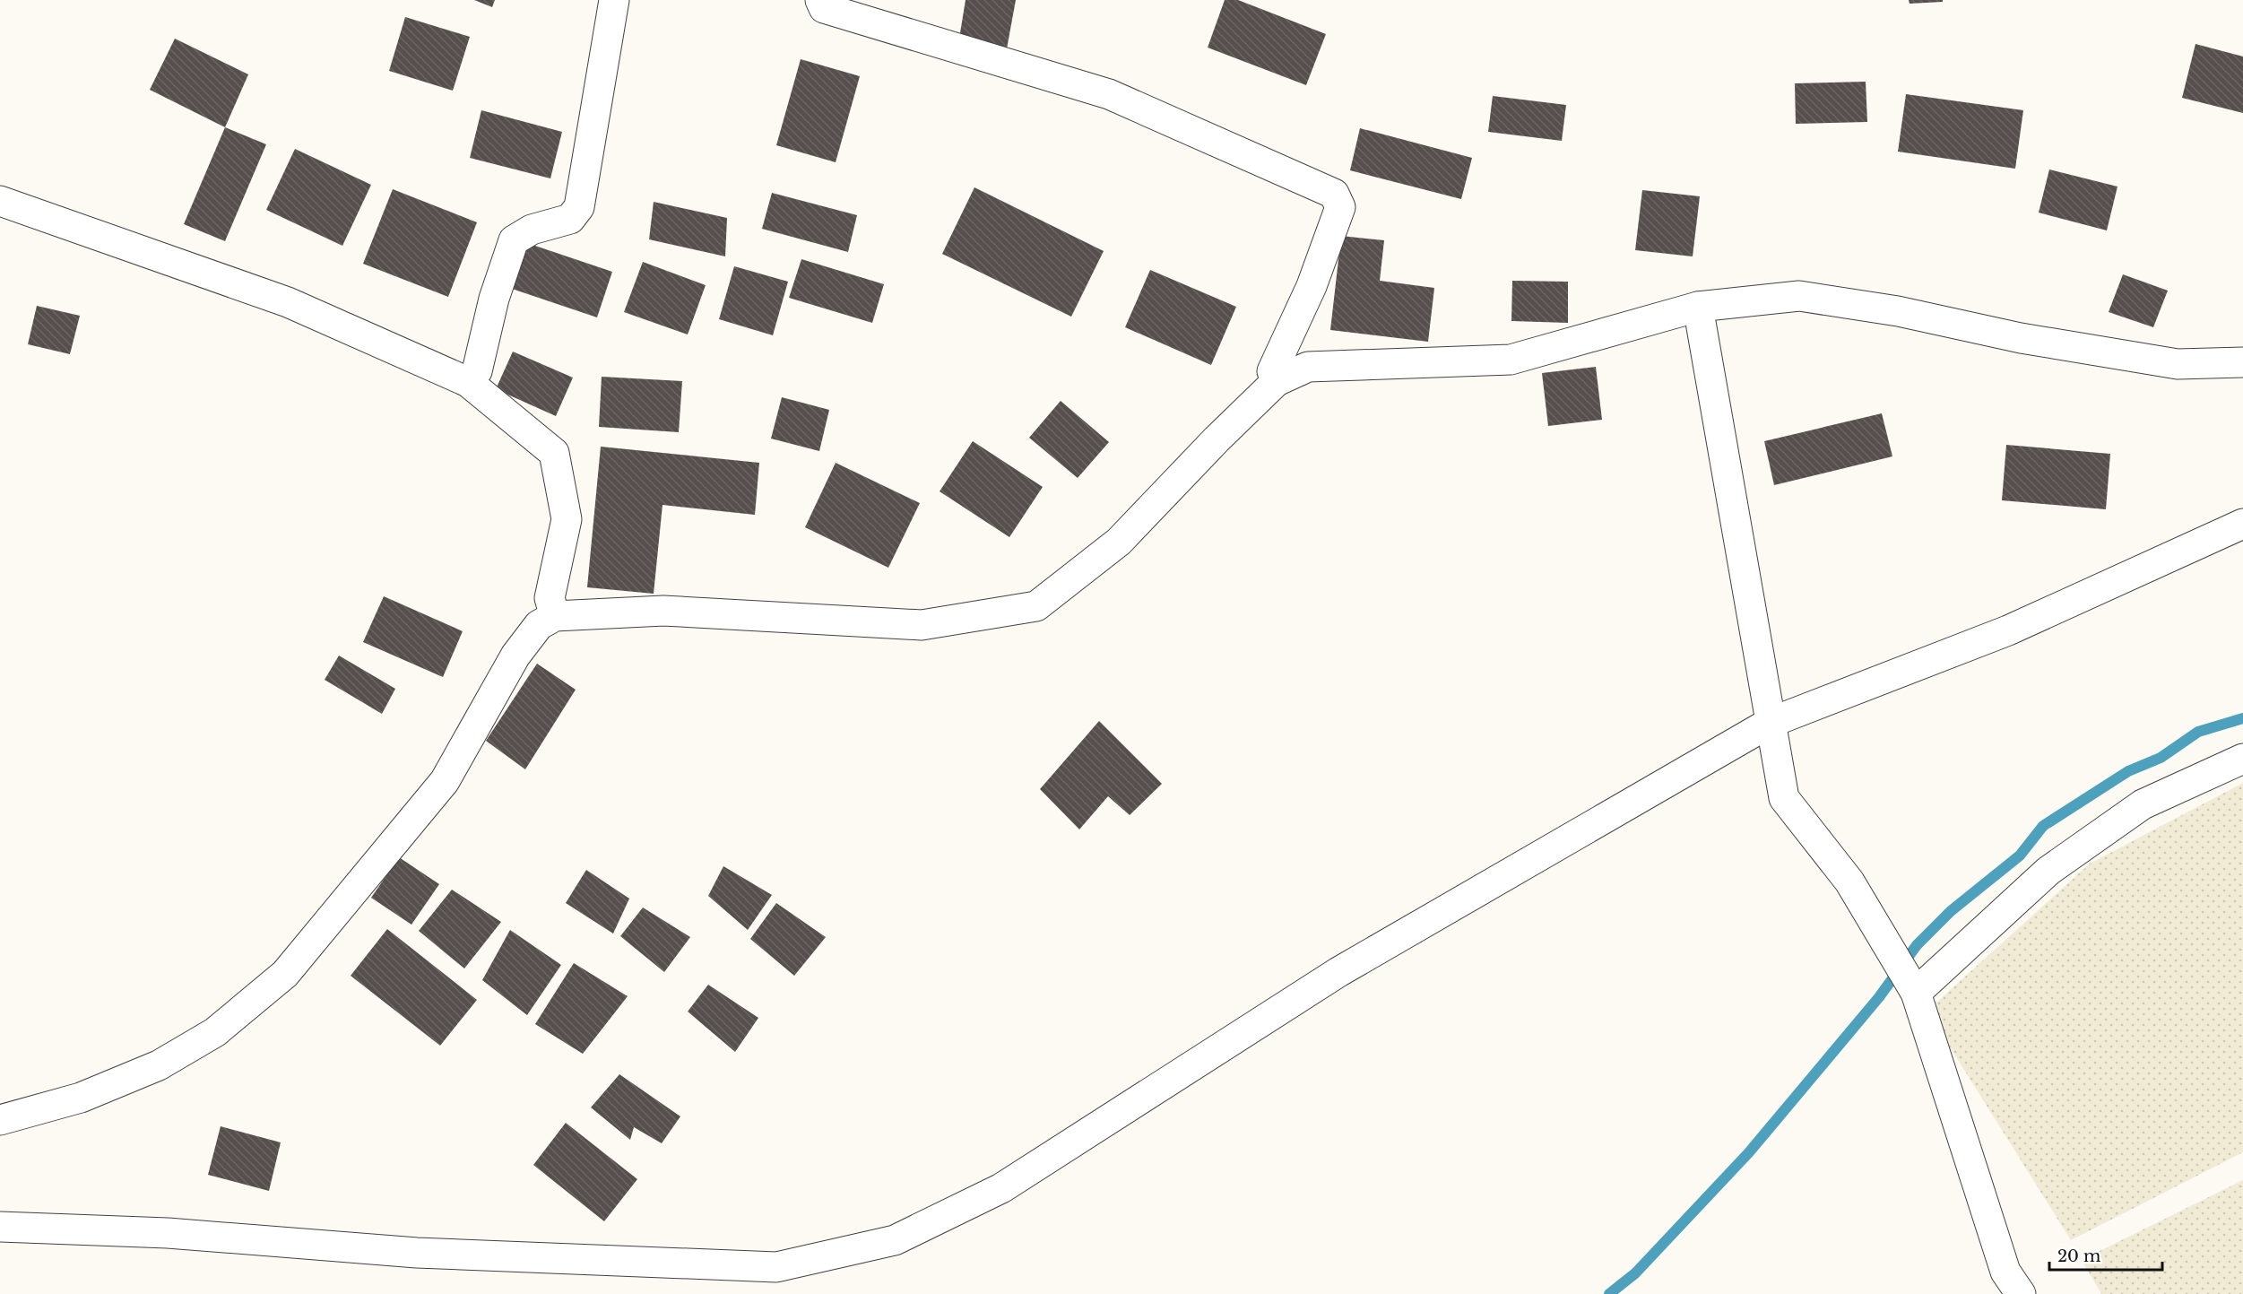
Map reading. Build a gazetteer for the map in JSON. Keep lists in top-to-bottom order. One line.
{"scale_bar":"20 m"}
